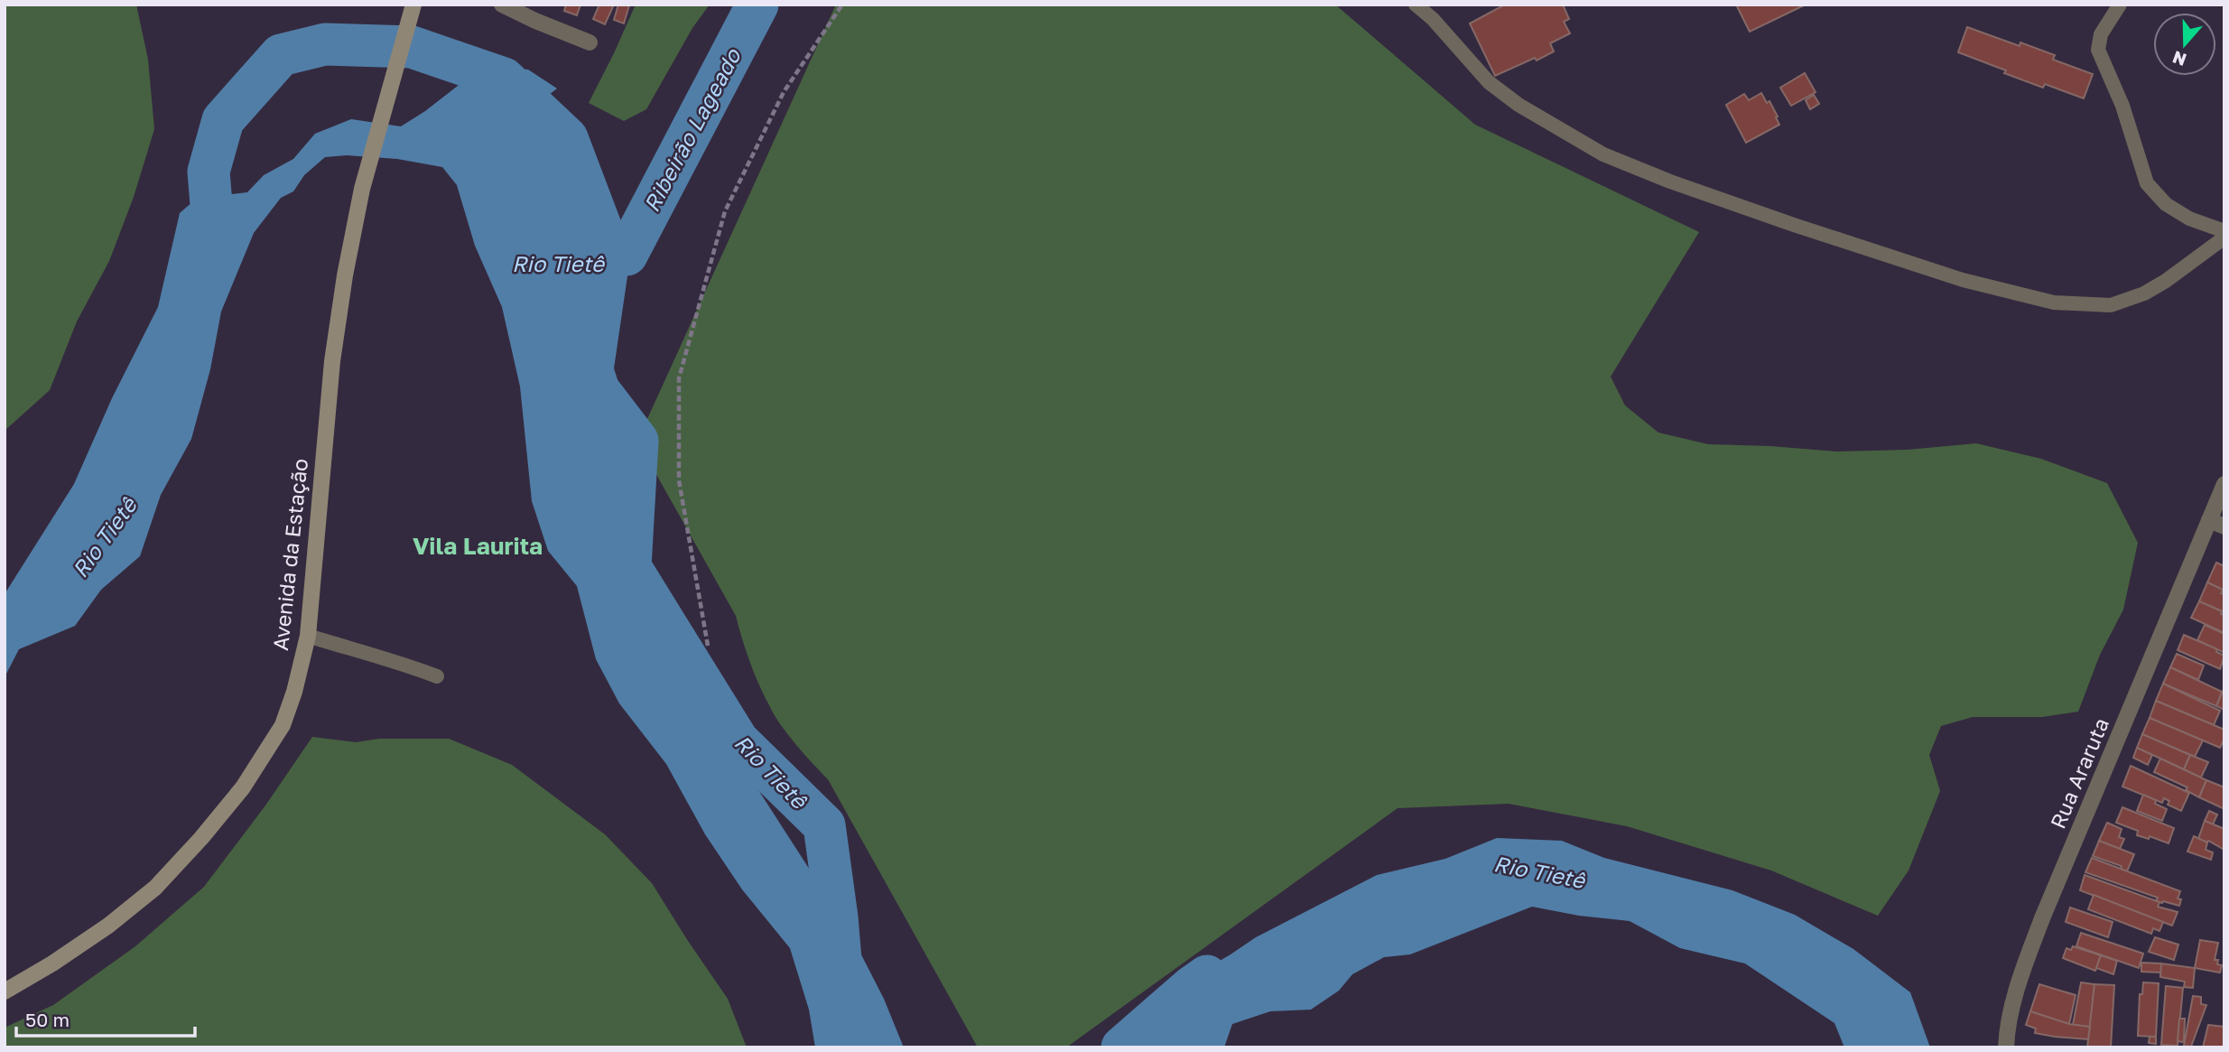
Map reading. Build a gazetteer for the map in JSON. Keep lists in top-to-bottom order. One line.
{"streets":{"street":["Avenida da Estação","Rua Araruta"]},"districts":["Vila Laurita"],"water":["Ribeirão Lageado","Rio Tietê"],"scale_bar":"50 m","north":"bottom"}
